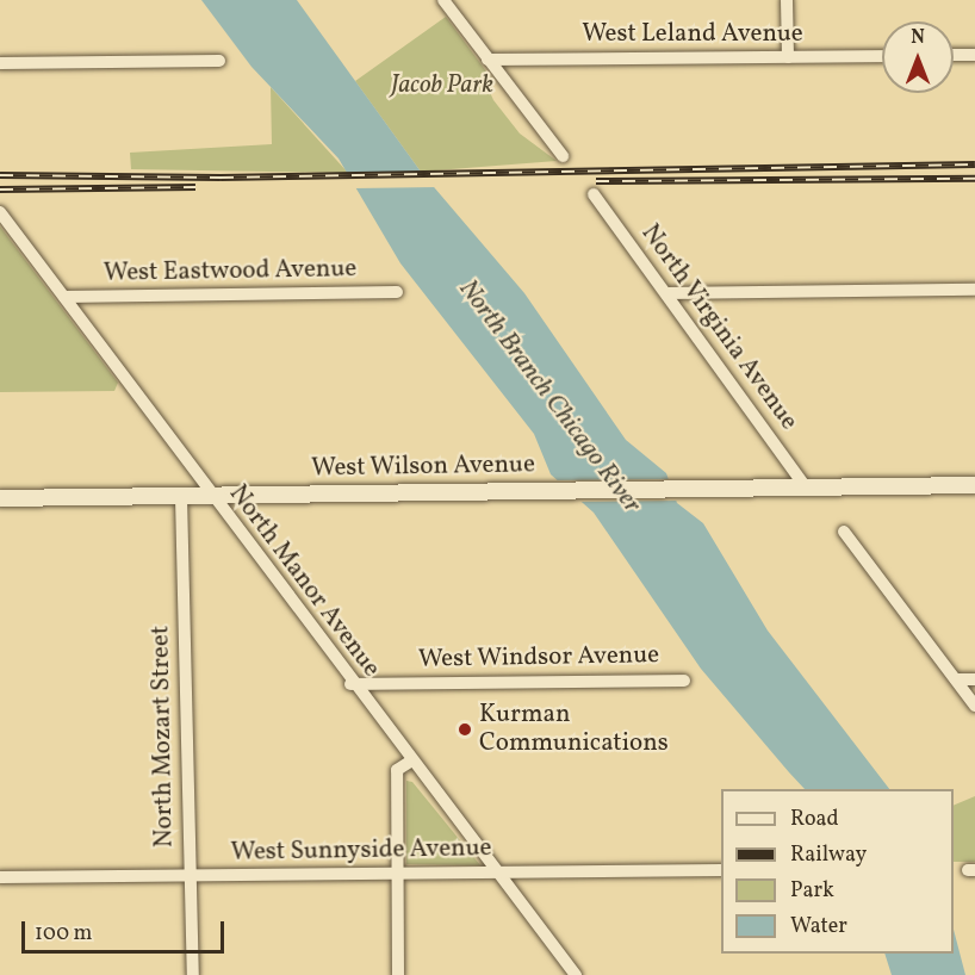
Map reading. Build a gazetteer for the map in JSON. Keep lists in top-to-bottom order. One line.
{"streets":{"street":["West Leland Avenue","West Eastwood Avenue","North Virginia Avenue","West Wilson Avenue","North Manor Avenue","West Windsor Avenue","North Mozart Street","West Sunnyside Avenue"]},"crossings":[["West Eastwood Avenue","North Manor Avenue"],["North Virginia Avenue","West Wilson Avenue"],["West Wilson Avenue","North Manor Avenue"],["West Wilson Avenue","North Mozart Street"],["North Manor Avenue","West Windsor Avenue"],["North Manor Avenue","West Sunnyside Avenue"],["North Mozart Street","West Sunnyside Avenue"]],"water":["North Branch Chicago River"],"parks":["Jacob Park"],"places":["Kurman Communications"],"legend":["Road","Railway","Park","Water"],"scale_bar":"100 m","north":"top"}
